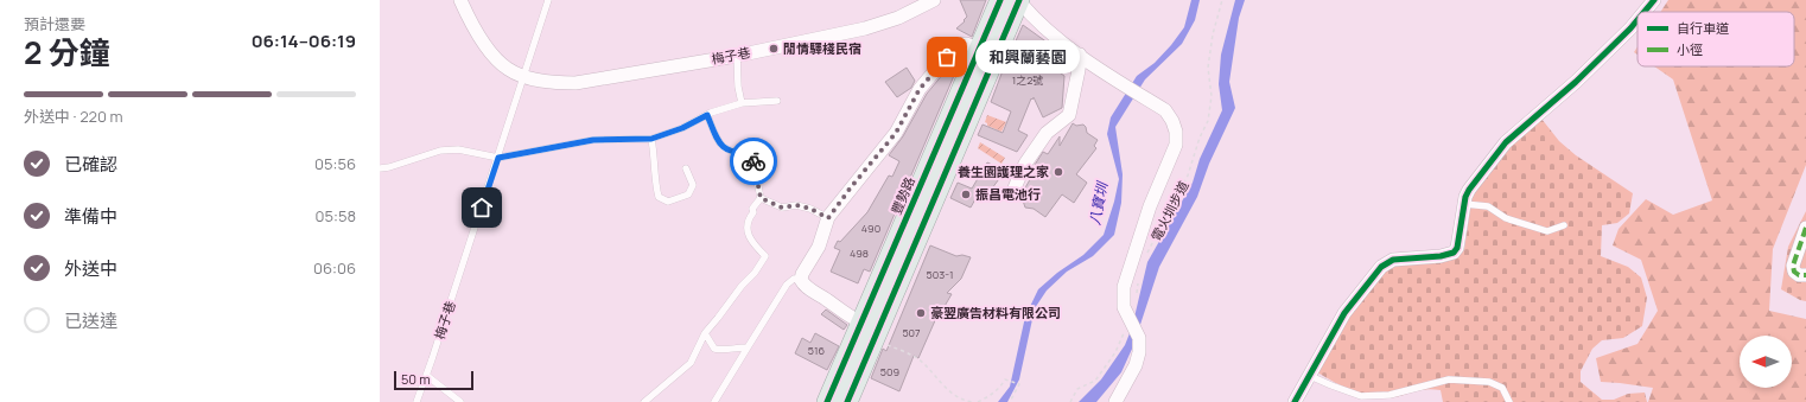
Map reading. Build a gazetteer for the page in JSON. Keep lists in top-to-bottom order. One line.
{"streets":{"main road":["豐勢路"],"street":["梅子巷"],"path":["電火圳步道"]},"water":["八寶圳"],"places":["閒情驛棧民宿","和興蘭藝園","養生園護理之家","振昌電池行","豪翌廣告材料有限公司"],"house_numbers":["1之2號","490","498","503-1","507","516","509"],"legend":["自行車道","小徑"],"scale_bar":"50 m","north":"left","page":{"heading":["2 分鐘","預計還要","06:14–06:19"],"bubble":"和興蘭藝園","bar":"外送中 · 220 m","list":[["已確認","05:56"],["準備中","05:58"],["外送中","06:06"],"已送達"],"scale":"50 m"}}
